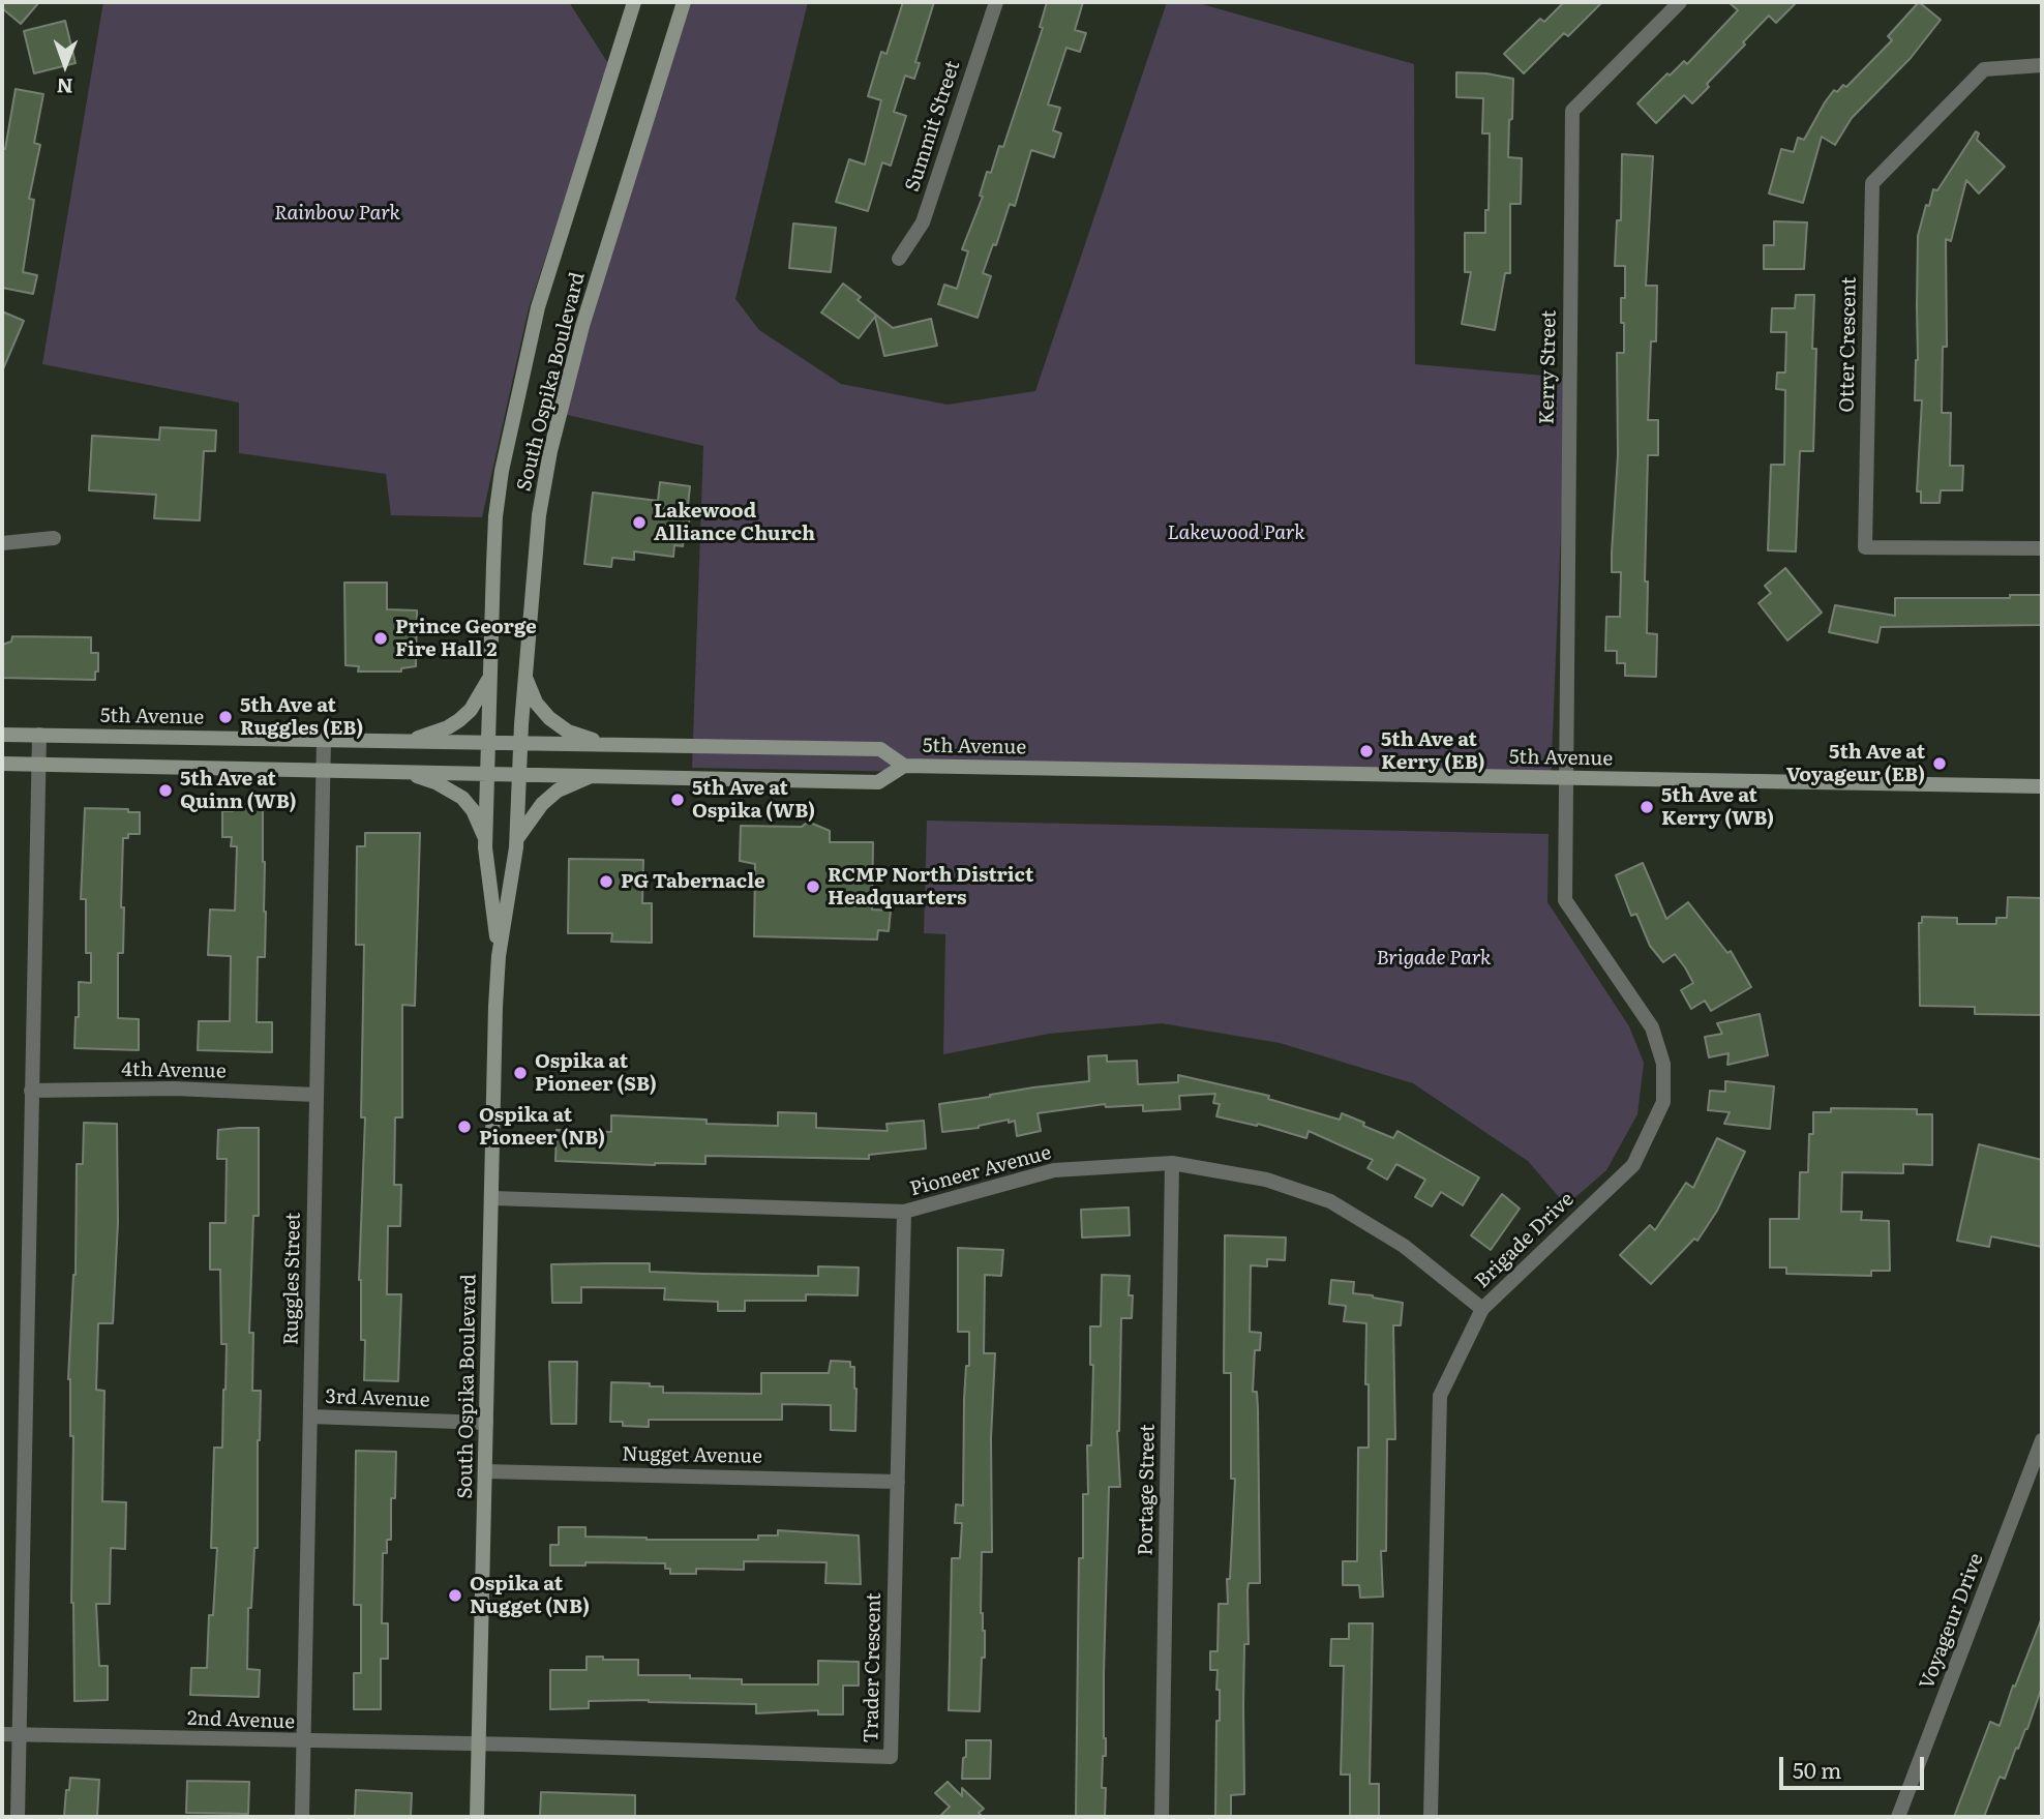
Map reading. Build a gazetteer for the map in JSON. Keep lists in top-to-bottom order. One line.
{"streets":{"main road":["South Ospika Boulevard","5th Avenue"],"street":["Summit Street","Otter Crescent","Kerry Street","4th Avenue","Pioneer Avenue","Brigade Drive","Ruggles Street","3rd Avenue","Nugget Avenue","Portage Street","Voyageur Drive","Trader Crescent","2nd Avenue"]},"crossings":[["Kerry Street","5th Avenue"],["Kerry Street","Brigade Drive"],["South Ospika Boulevard","5th Avenue"],["South Ospika Boulevard","Pioneer Avenue"],["South Ospika Boulevard","3rd Avenue"],["South Ospika Boulevard","Nugget Avenue"],["South Ospika Boulevard","Trader Crescent"],["South Ospika Boulevard","2nd Avenue"],["5th Avenue","Brigade Drive"],["5th Avenue","Ruggles Street"],["4th Avenue","Ruggles Street"],["Pioneer Avenue","Brigade Drive"],["Pioneer Avenue","Portage Street"],["Pioneer Avenue","Trader Crescent"],["Ruggles Street","3rd Avenue"],["Ruggles Street","2nd Avenue"],["Nugget Avenue","Trader Crescent"],["Trader Crescent","2nd Avenue"]],"parks":["Rainbow Park","Lakewood Park","Brigade Park"],"places":["Lakewood Alliance Church","Prince George Fire Hall 2","5th Ave at Ruggles (EB)","5th Ave at Kerry (EB)","5th Ave at Voyageur (EB)","5th Ave at Quinn (WB)","5th Ave at Ospika (WB)","5th Ave at Kerry (WB)","PG Tabernacle","RCMP North District Headquarters","Ospika at Pioneer (SB)","Ospika at Pioneer (NB)","Ospika at Nugget (NB)"],"scale_bar":"50 m","north":"bottom"}
